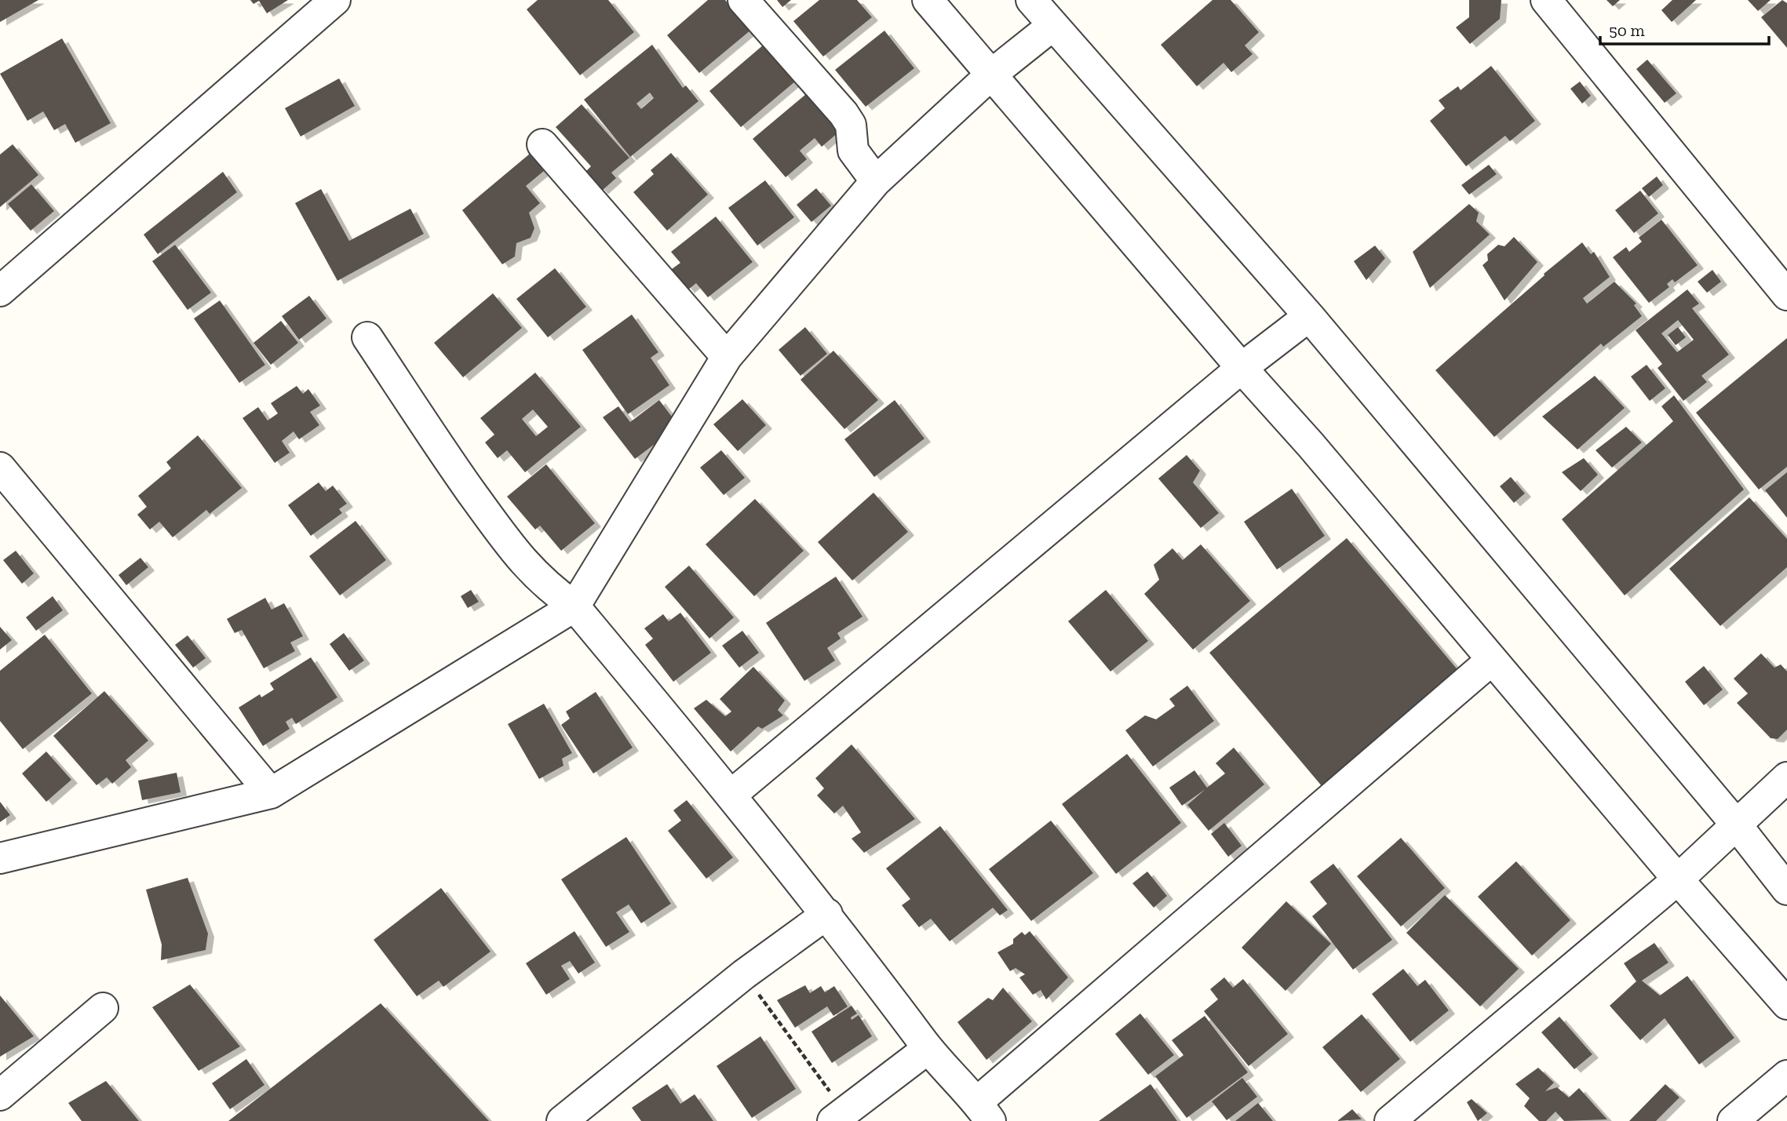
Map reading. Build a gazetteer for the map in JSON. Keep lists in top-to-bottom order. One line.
{"scale_bar":"50 m"}
